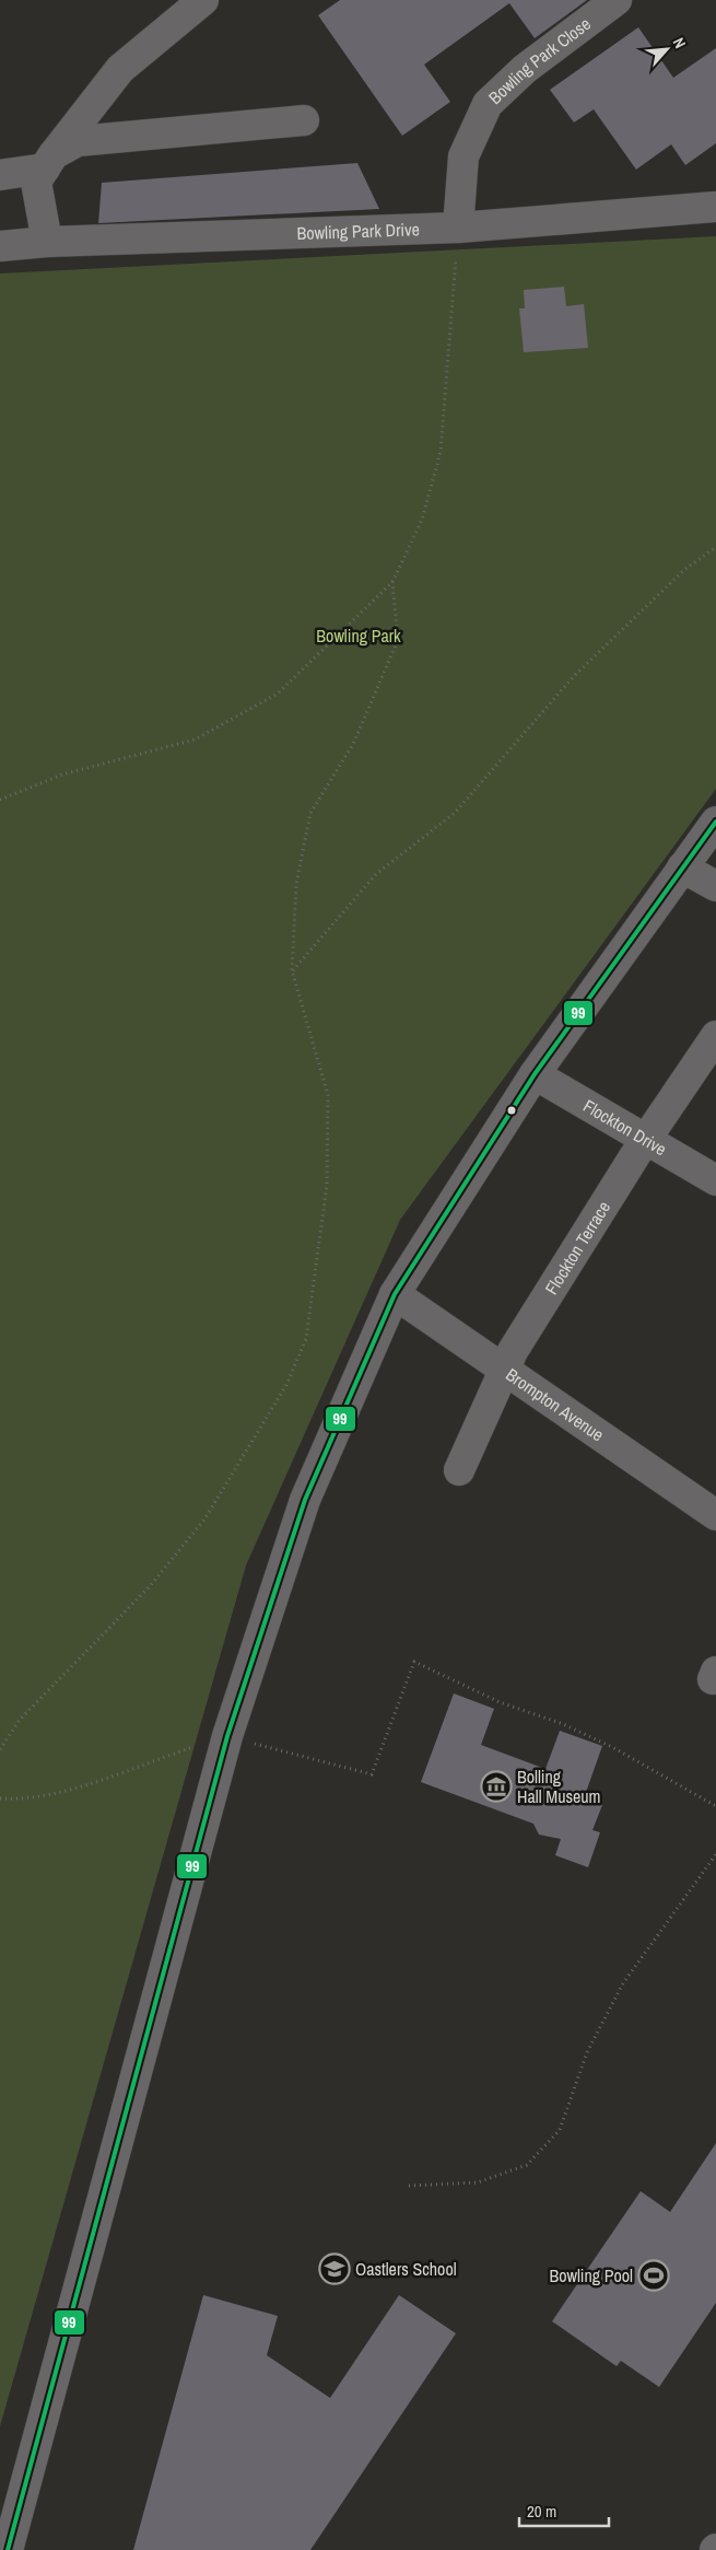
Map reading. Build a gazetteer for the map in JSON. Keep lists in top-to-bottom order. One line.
{"streets":{"street":["Bowling Park Close","Bowling Park Drive","Flockton Drive","Flockton Terrace","Brompton Avenue"]},"crossings":[["Bowling Park Close","Bowling Park Drive"],["Flockton Drive","Flockton Terrace"],["Flockton Terrace","Brompton Avenue"]],"parks":["Bowling Park"],"places":{"museum":["Bolling Hall Museum"],"school or university":["Oastlers School"],"sports":["Bowling Pool"]},"lines":["transit line 99"],"scale_bar":"20 m","north":"top right"}
